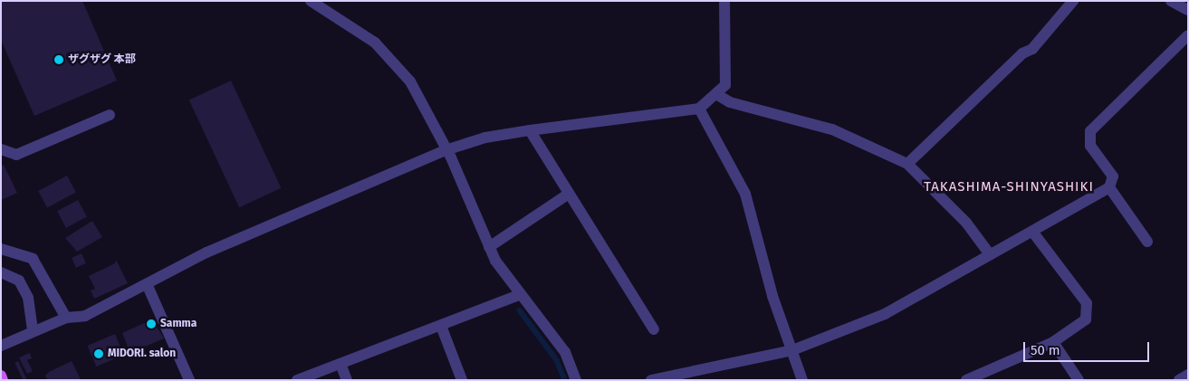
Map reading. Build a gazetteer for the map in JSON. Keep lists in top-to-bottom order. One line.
{"districts":["TAKASHIMA-SHINYASHIKI"],"places":["ザグザグ 本部","Samma","MIDORI. salon"],"scale_bar":"50 m"}
